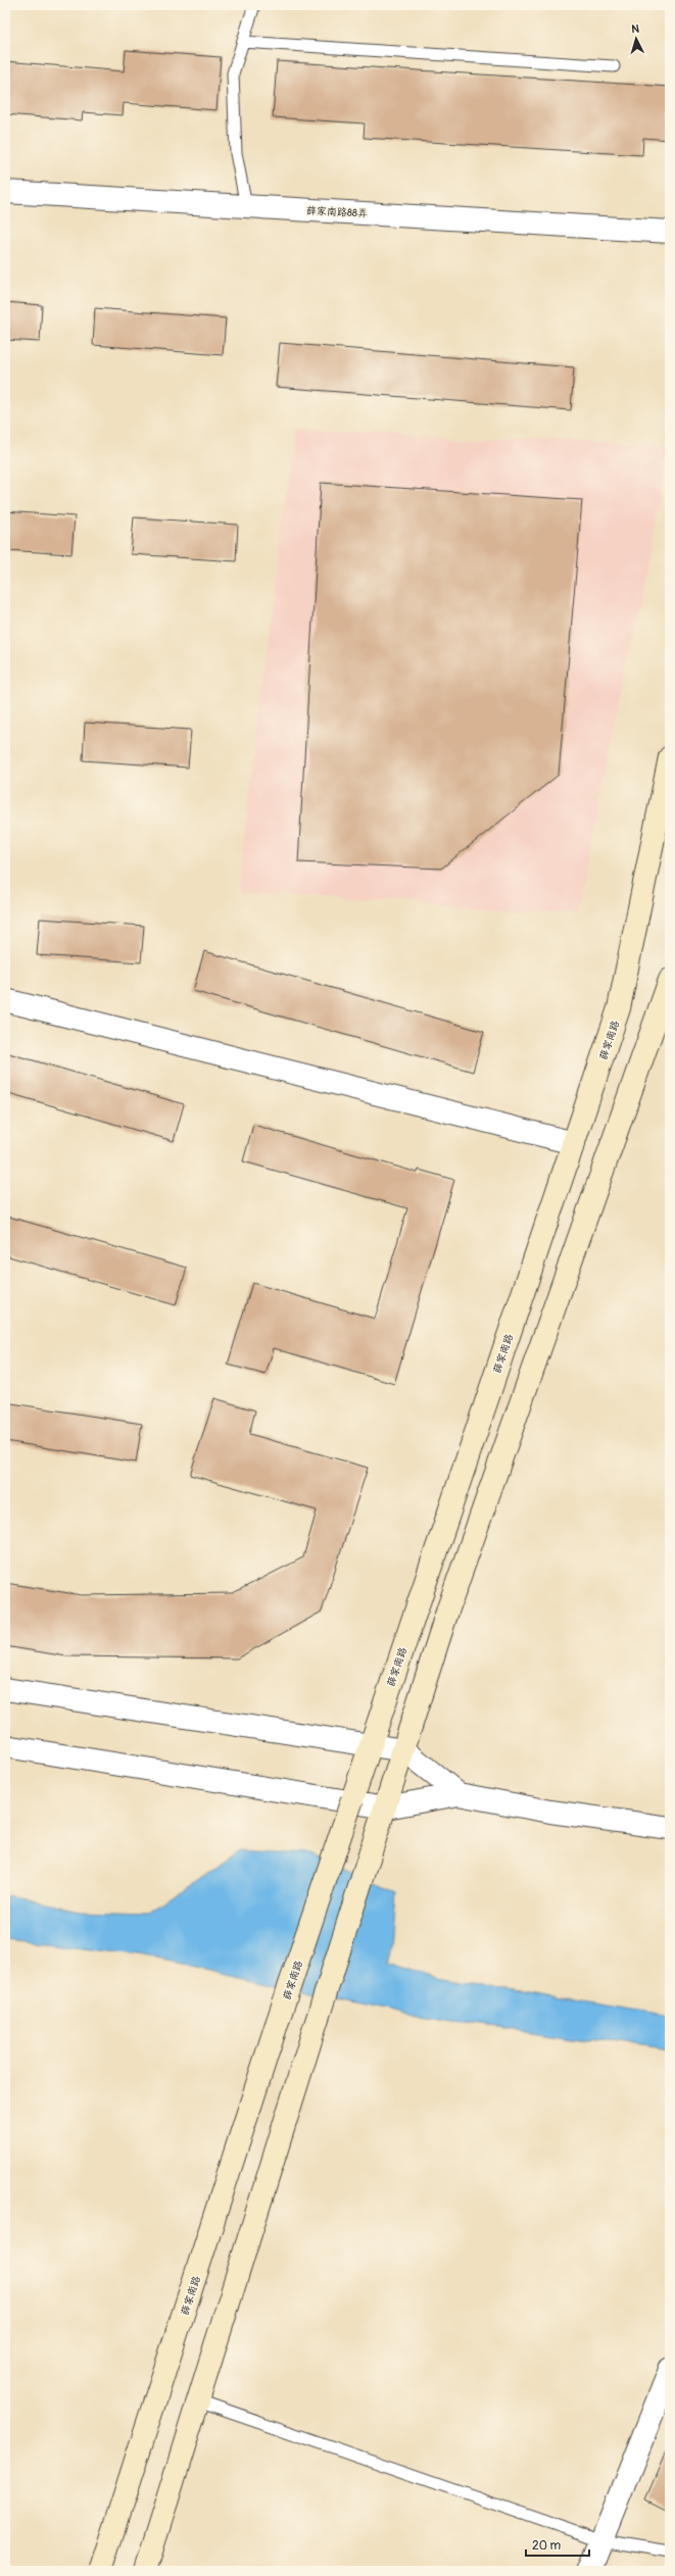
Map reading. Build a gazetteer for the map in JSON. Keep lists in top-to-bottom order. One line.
{"streets":{"main road":["薛家南路"],"street":["薛家南路88弄"]},"scale_bar":"20 m","north":"top"}
